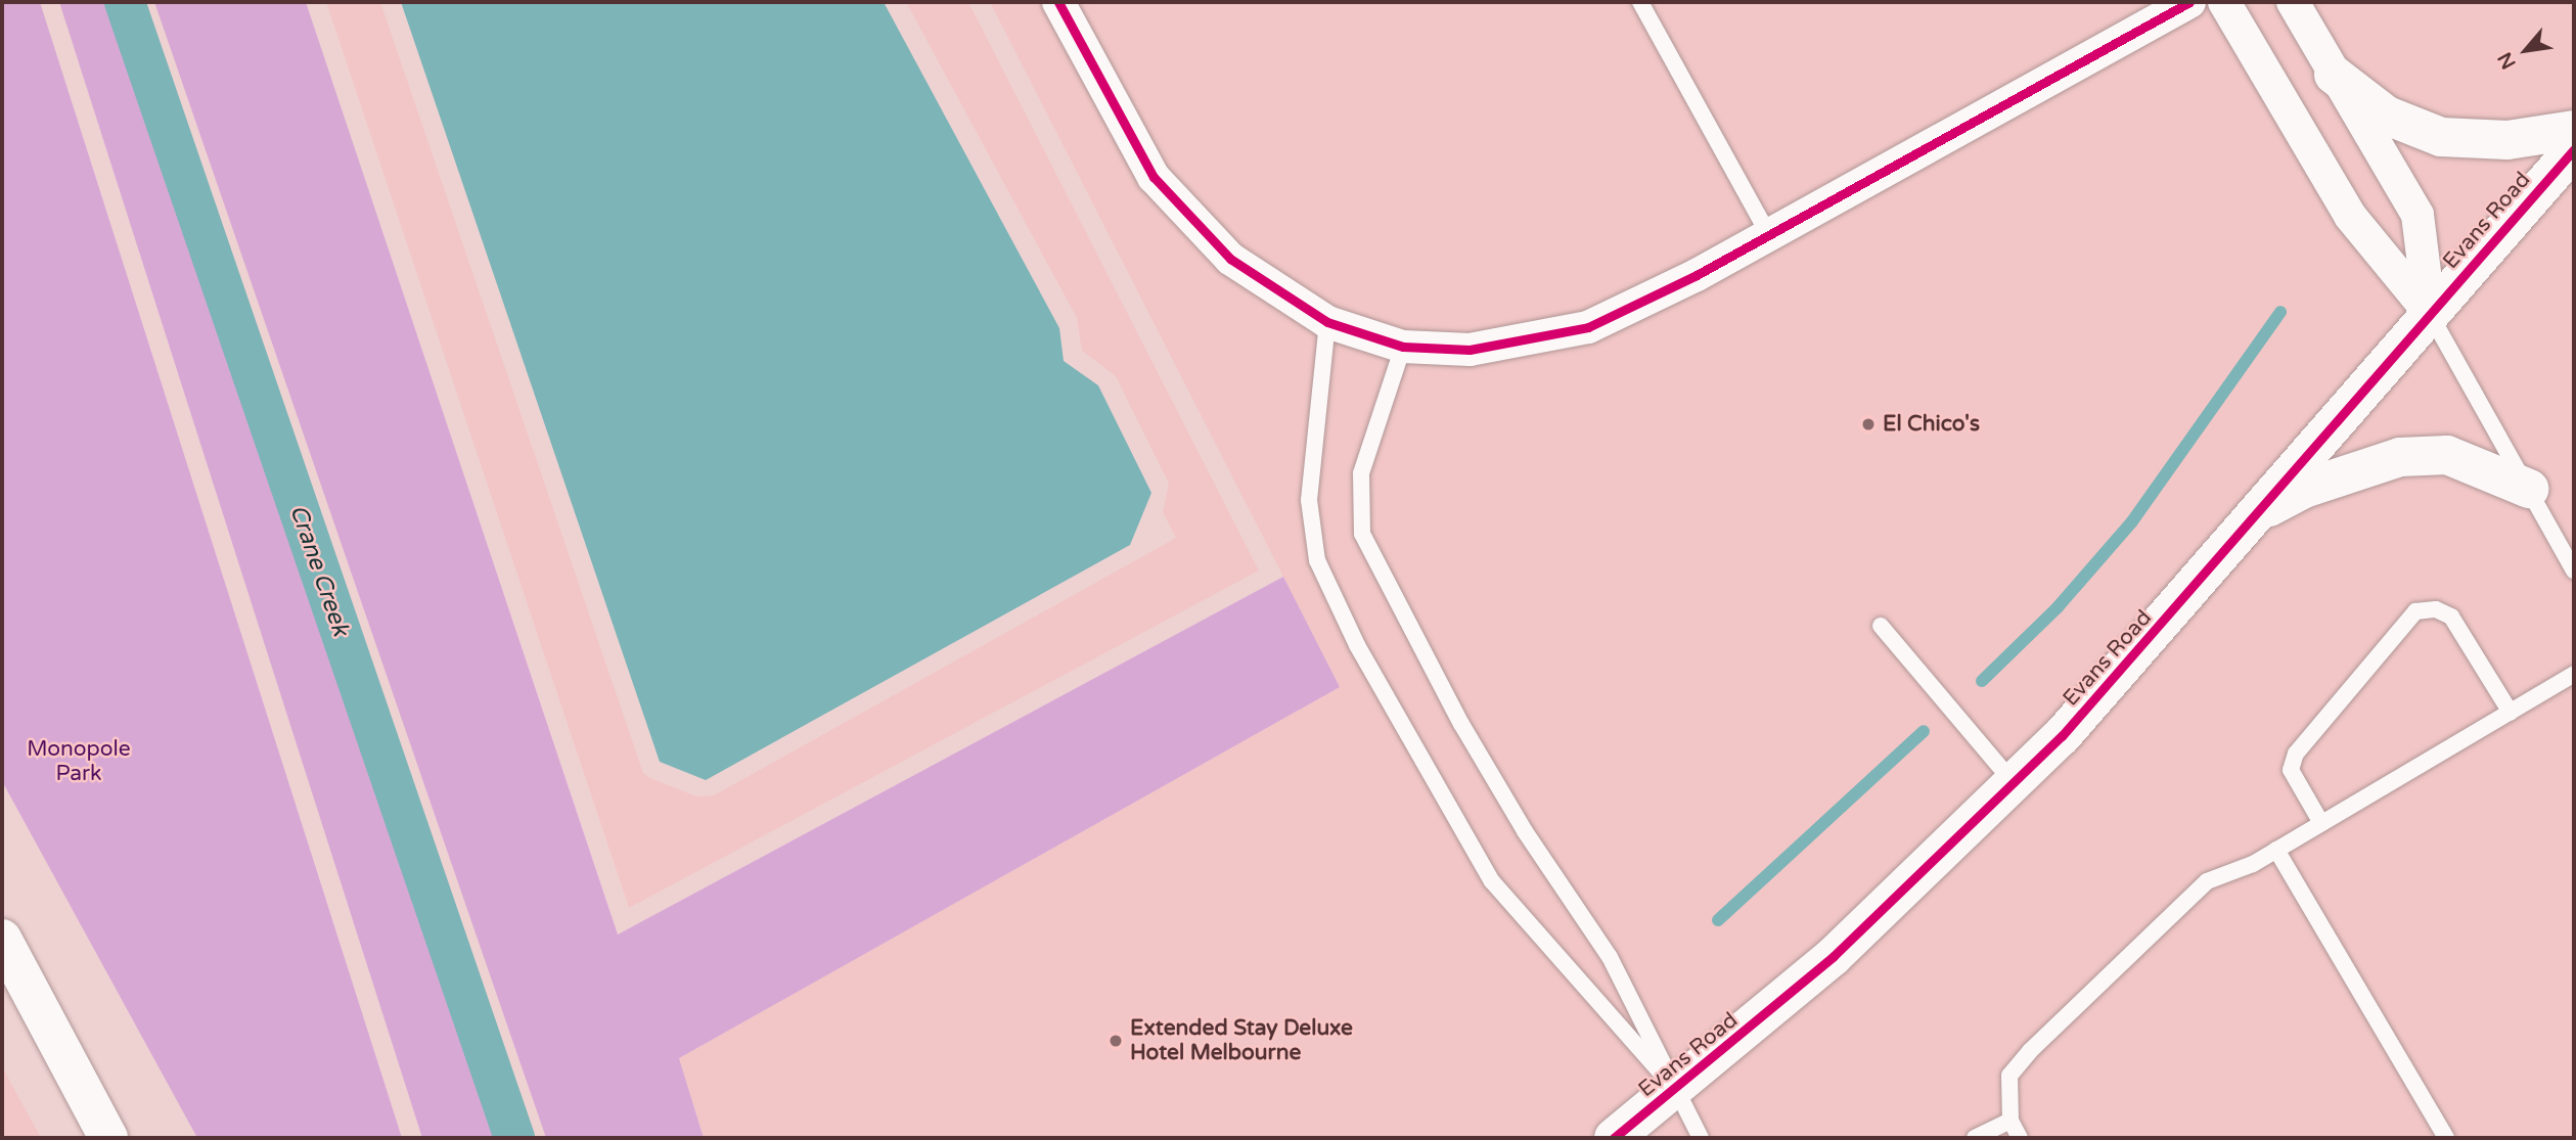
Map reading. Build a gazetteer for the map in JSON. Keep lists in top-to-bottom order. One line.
{"streets":{"street":["Evans Road"]},"water":["Crane Creek"],"parks":["Monopole Park"],"places":["El Chico's","Extended Stay Deluxe Hotel Melbourne"],"north":"bottom left"}
